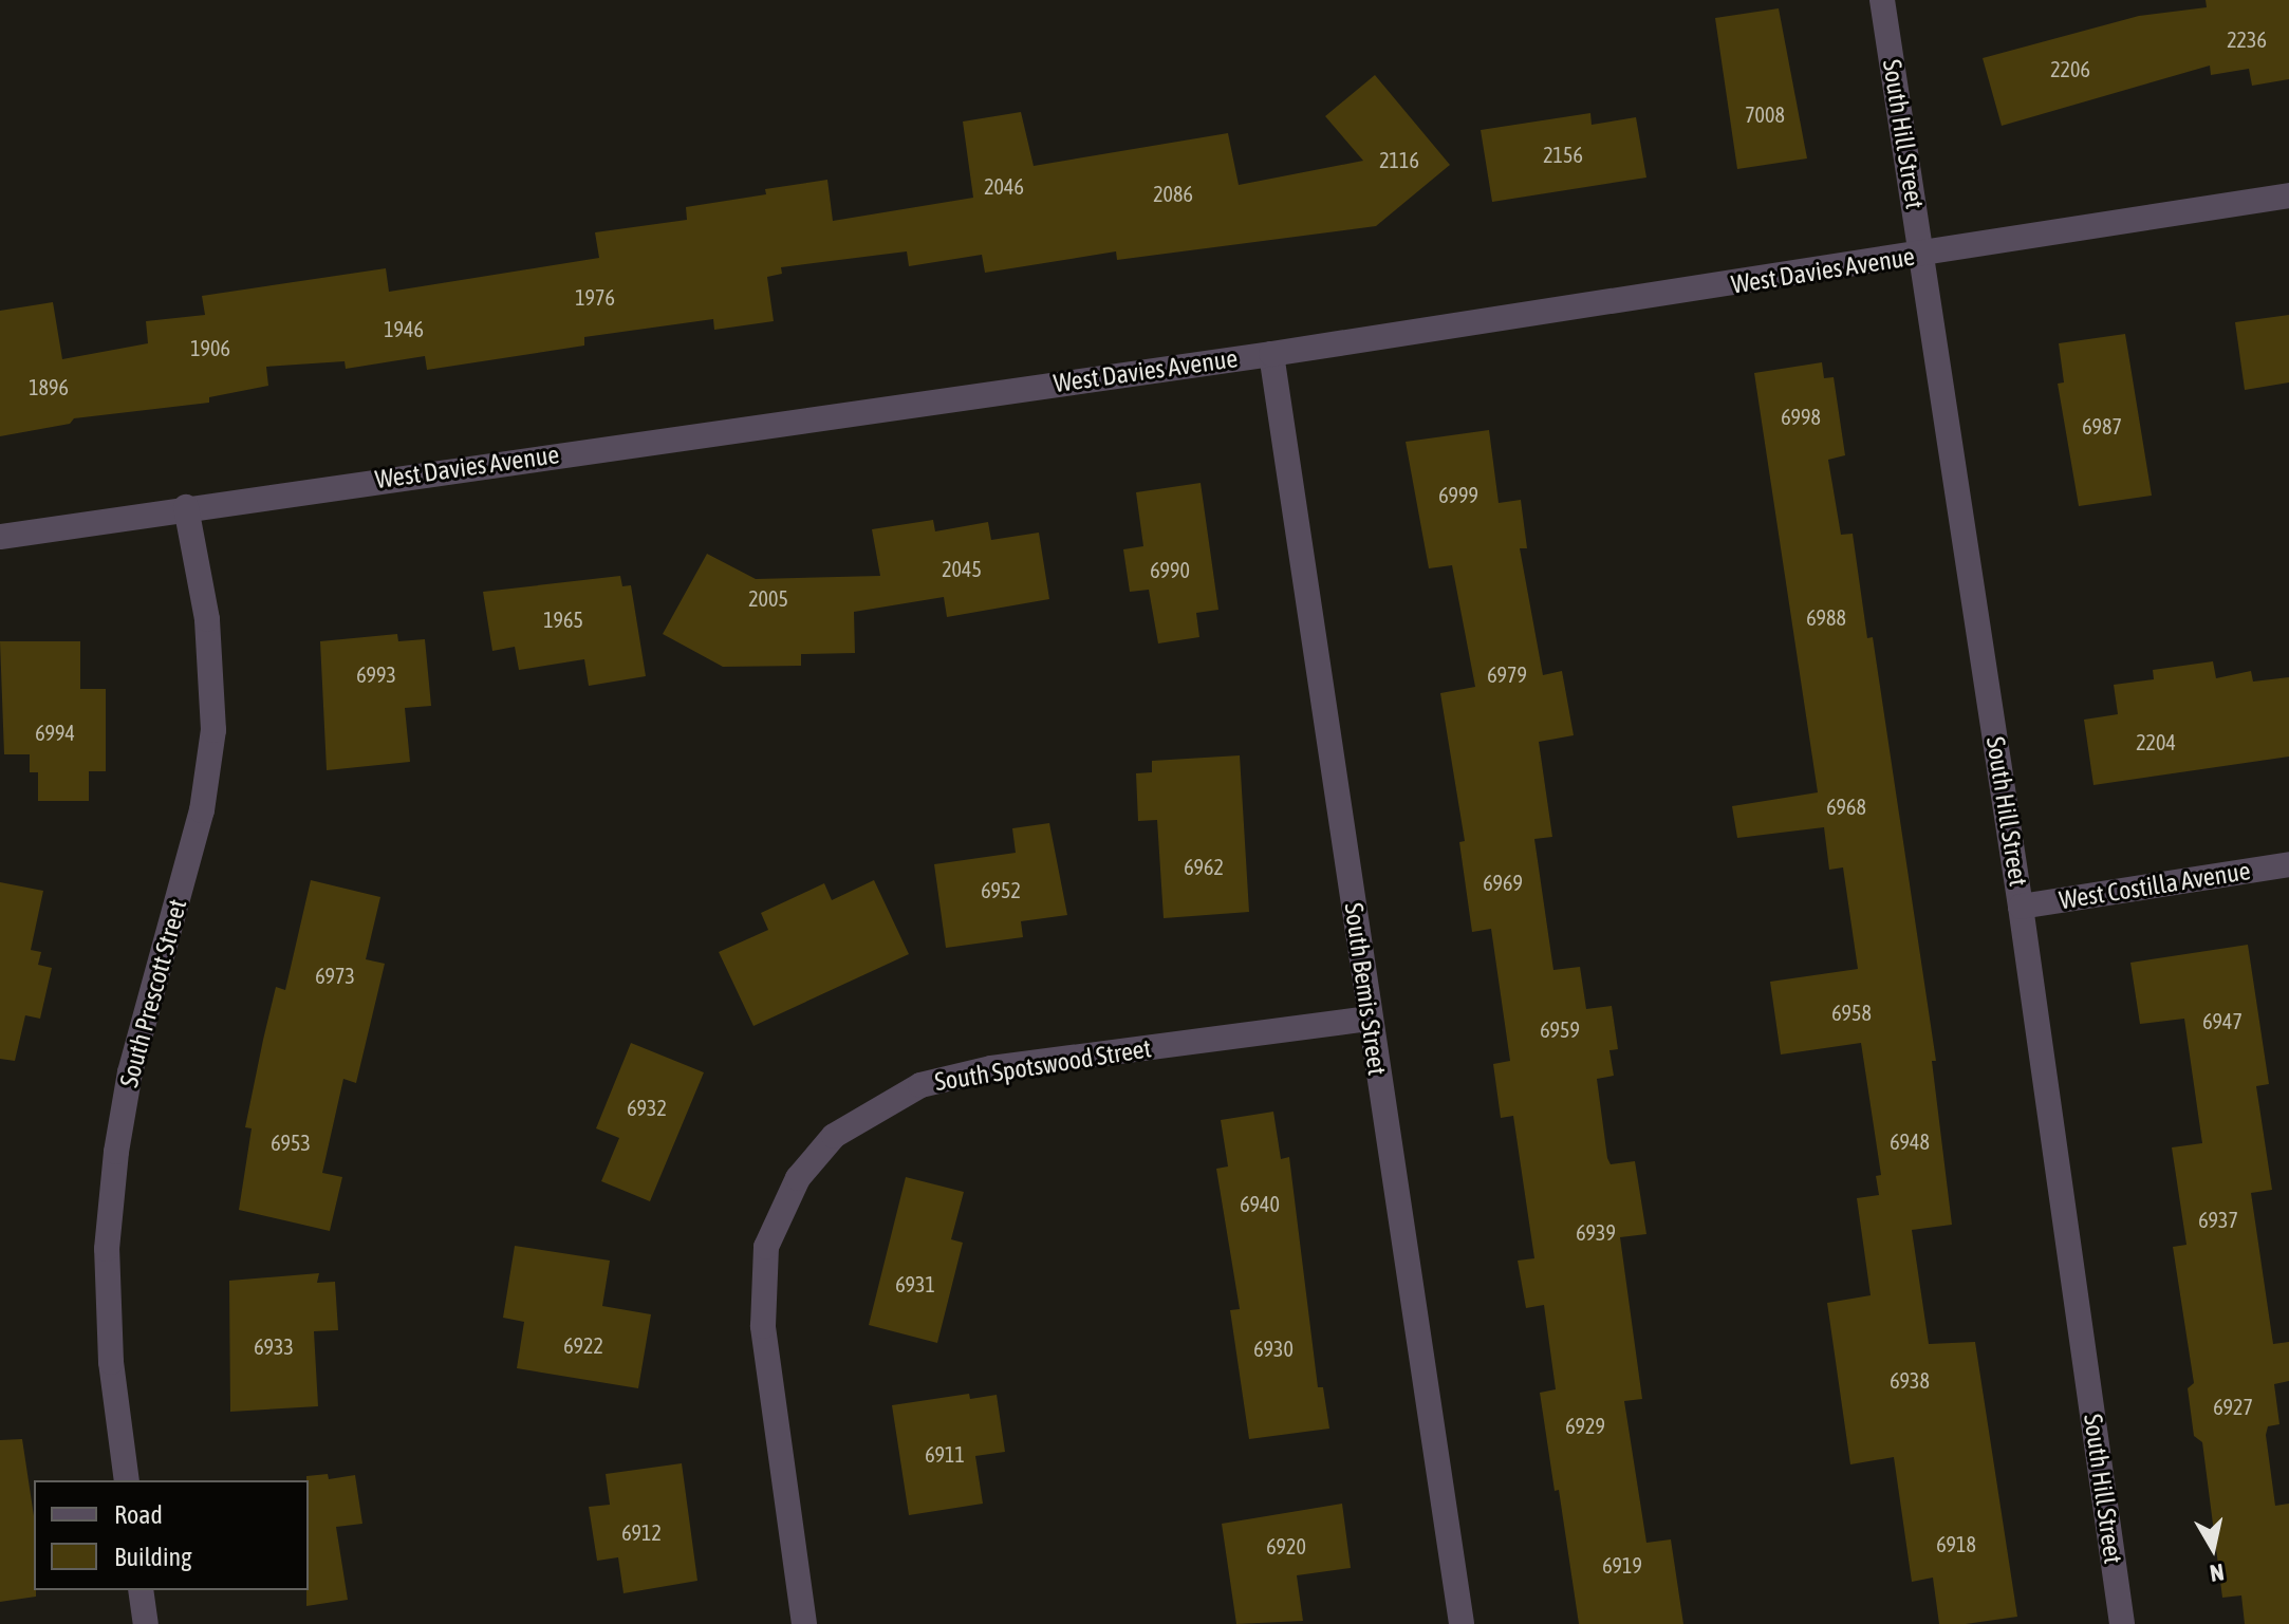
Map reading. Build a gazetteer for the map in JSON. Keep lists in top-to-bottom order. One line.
{"streets":{"street":["South Hill Street","West Davies Avenue","West Costilla Avenue","South Bemis Street","South Prescott Street","South Spotswood Street"]},"crossings":[["South Hill Street","West Davies Avenue"],["South Hill Street","West Costilla Avenue"],["West Davies Avenue","South Bemis Street"],["West Davies Avenue","South Prescott Street"],["South Bemis Street","South Spotswood Street"]],"house_numbers":["2236","2206","7008","2156","2116","2046","2086","1976","1946","1906","1896","6998","6987","6999","2045","6990","2005","6988","1965","6993","6979","6994","2204","6968","6962","6969","6952","6973","6958","6947","6959","6932","6948","6953","6940","6937","6939","6931","6922","6933","6930","6938","6927","6929","6911","6912","6918","6920","6919"],"legend":["Road","Building"],"north":"bottom"}
